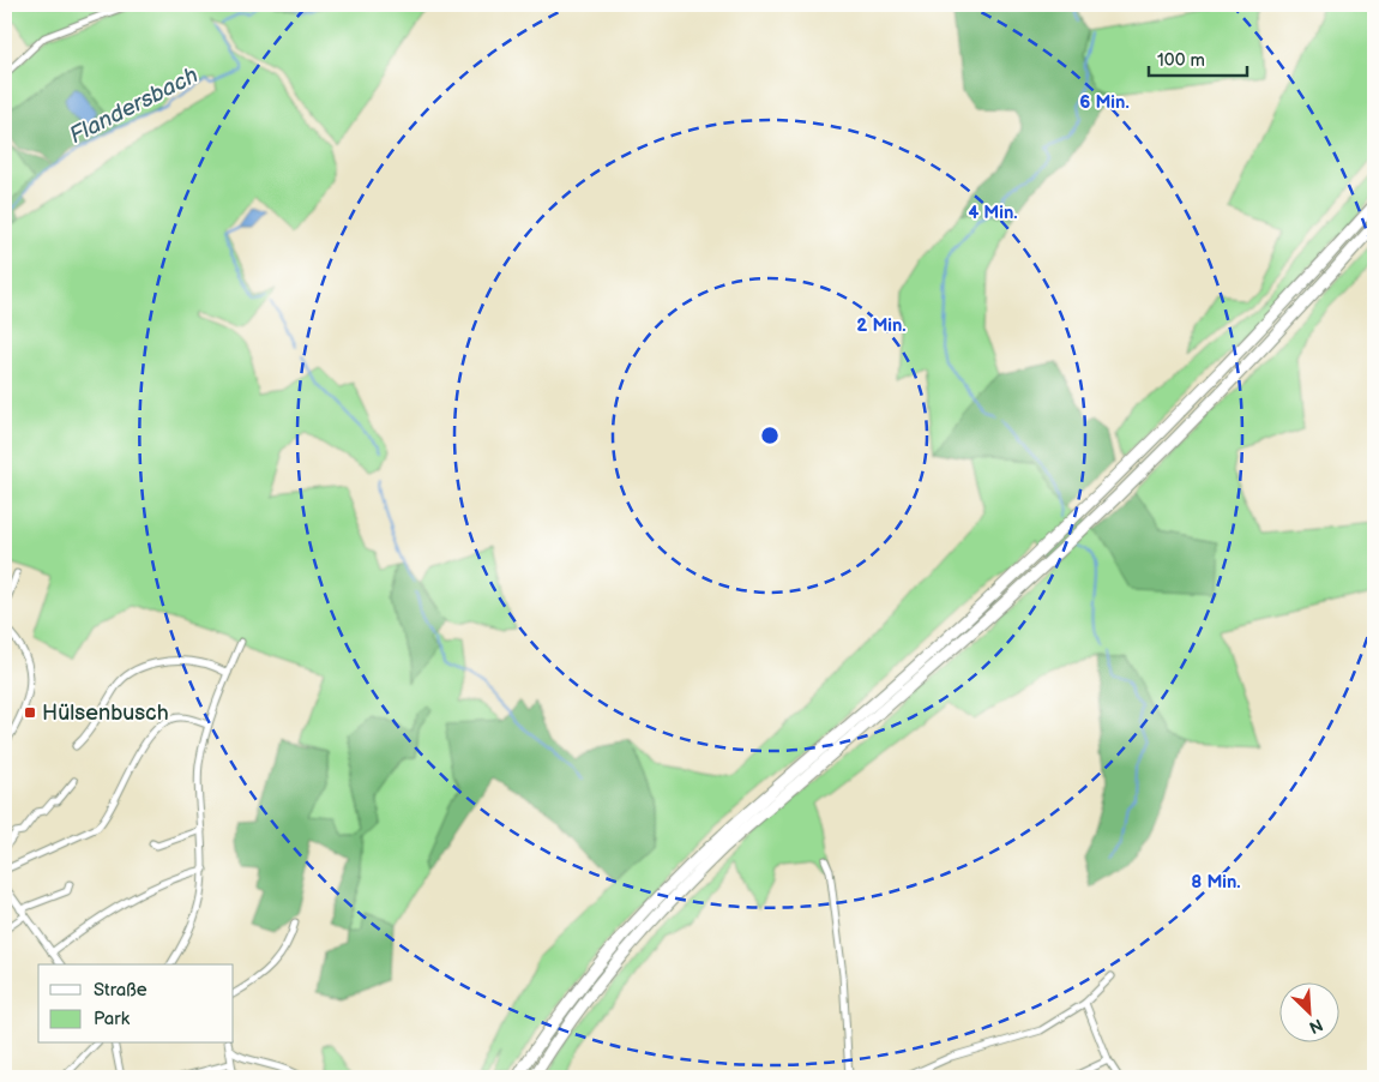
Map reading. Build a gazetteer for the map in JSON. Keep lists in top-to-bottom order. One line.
{"water":["Flandersbach"],"places":{"transit":["Hülsenbusch"]},"legend":["Straße","Park"],"scale_bar":"100 m","north":"bottom right","rings":["6 Min.","4 Min.","2 Min.","8 Min."]}
